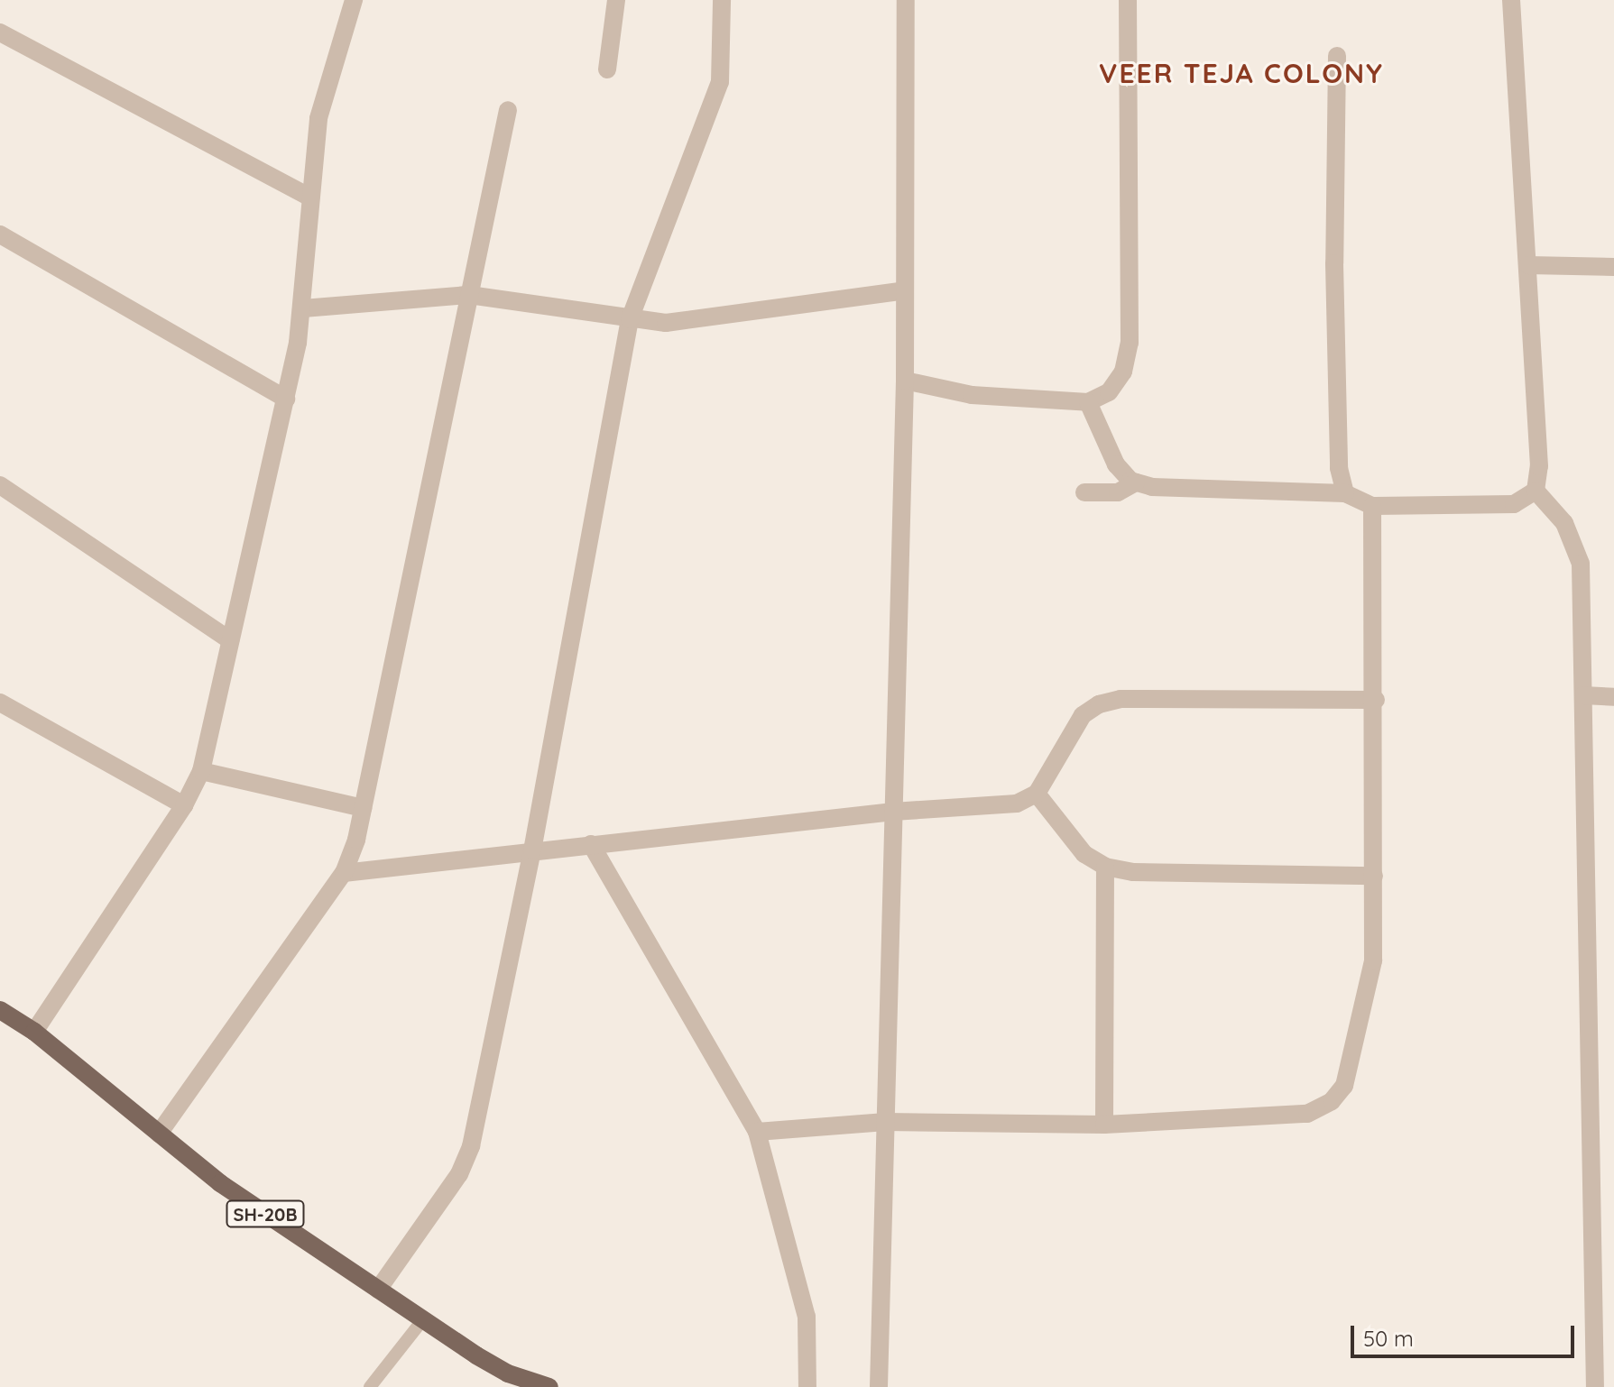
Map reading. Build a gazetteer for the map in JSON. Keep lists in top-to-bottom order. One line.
{"streets":{"main road":["SH-20B"]},"districts":["VEER TEJA COLONY"],"scale_bar":"50 m"}
